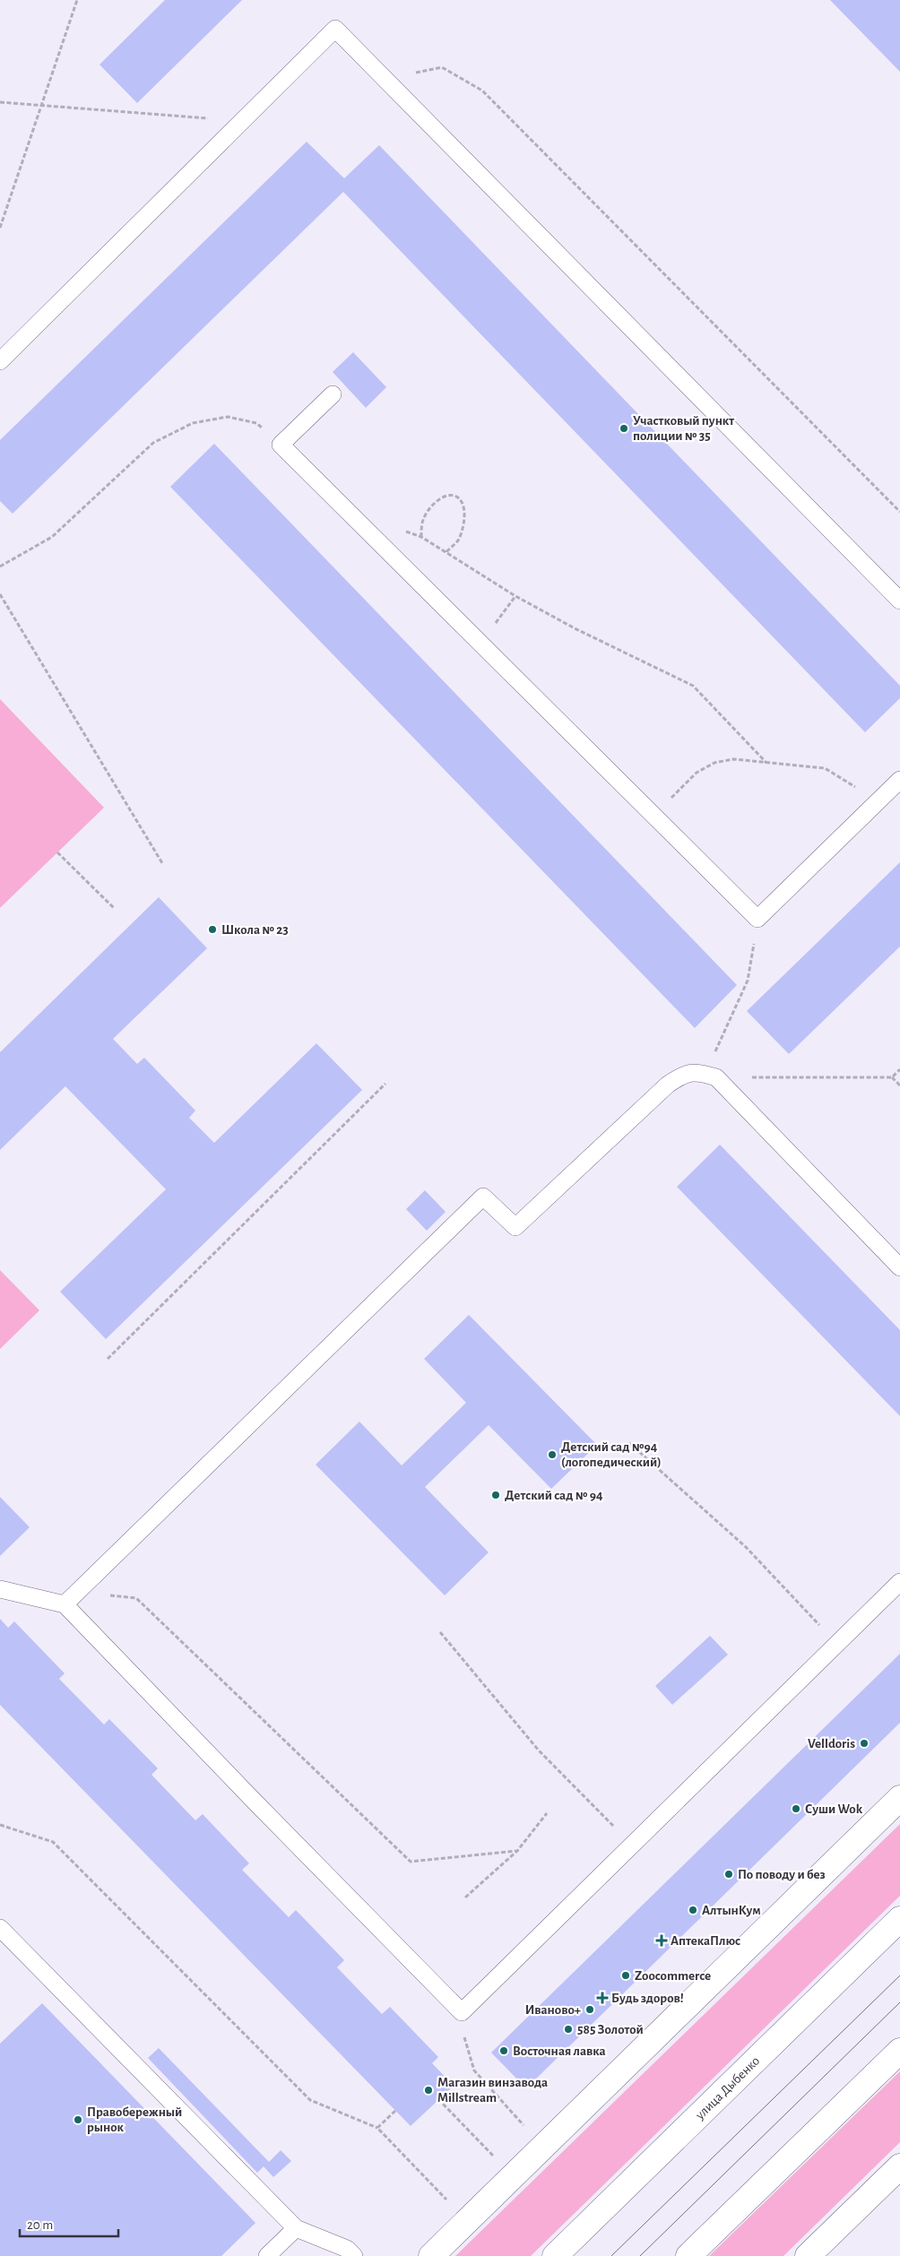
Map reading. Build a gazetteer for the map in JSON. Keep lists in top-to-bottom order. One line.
{"streets":{"street":["улица Дыбенко"]},"places":{"other":["Участковый пункт полиции № 35","Школа № 23","Детский сад №94 (логопедический)","Детский сад № 94","Velldoris","Суши Wok","По поводу и без","АлтынКум","Zoocommerce","Иваново+","585 Золотой","Восточная лавка","Магазин винзавода Millstream","Правобережный рынок"],"health":["АптекаПлюс","Будь здоров!"]},"scale_bar":"20 m"}
